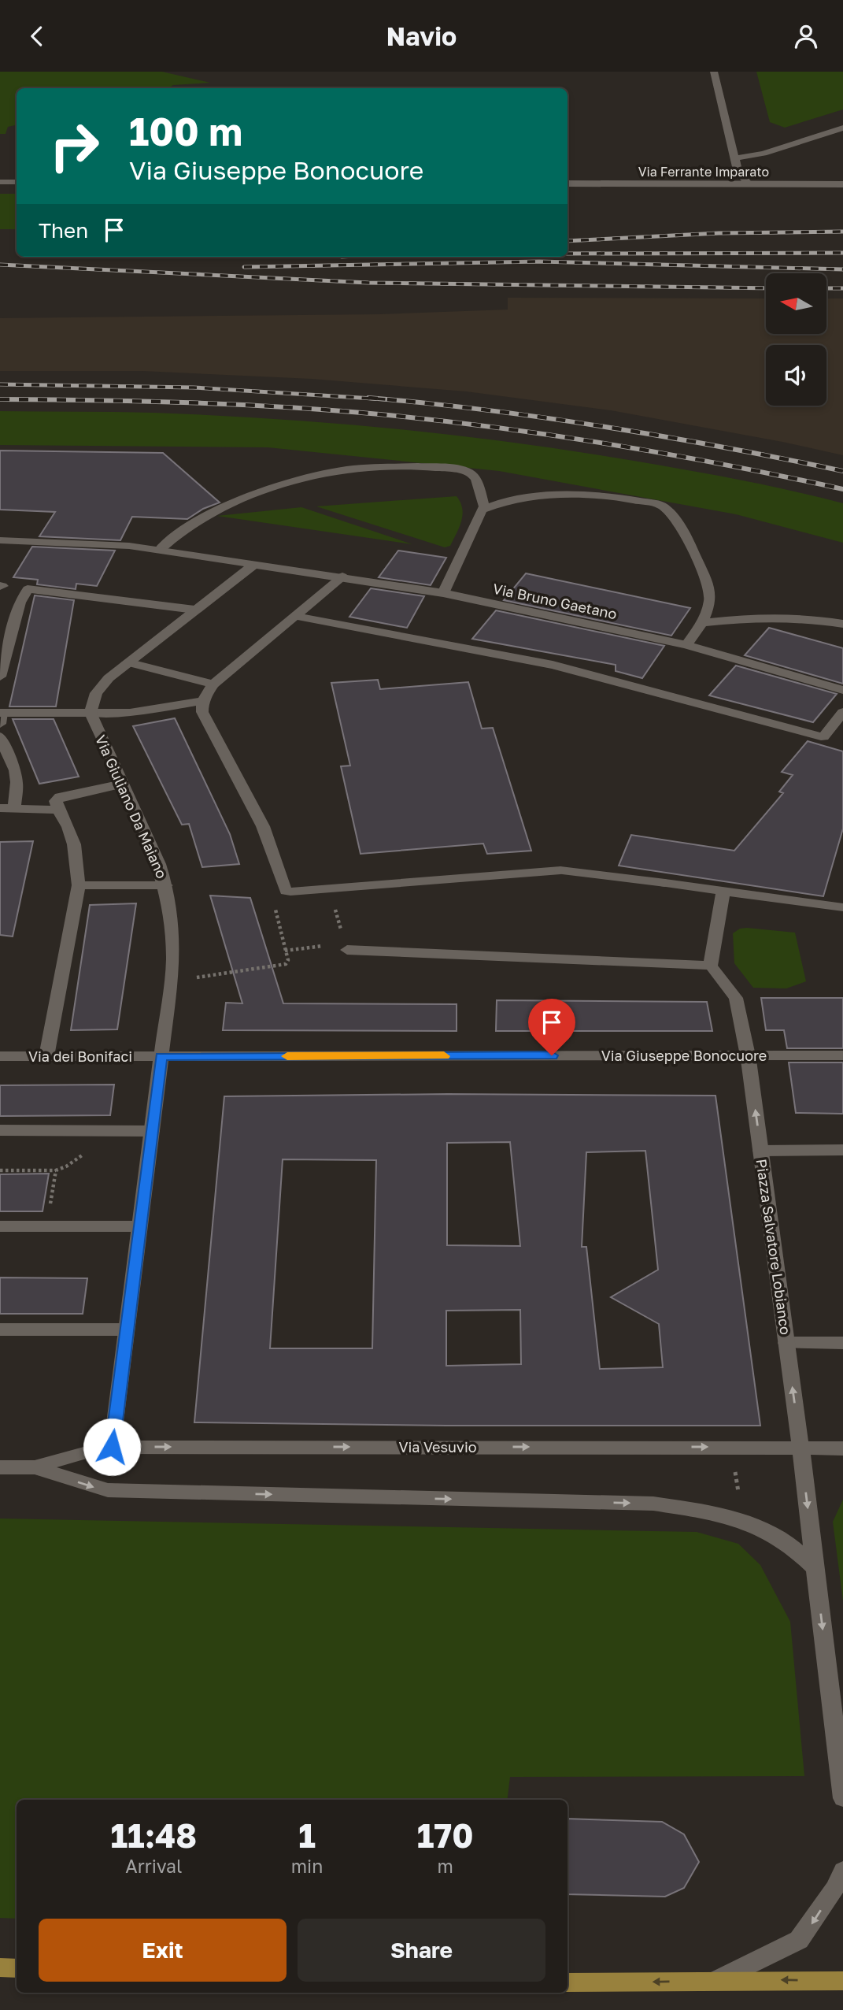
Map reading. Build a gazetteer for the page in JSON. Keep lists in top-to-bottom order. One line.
{"streets":{"street":["Via Ferrante Imparato","Via Bruno Gaetano","Via Giuliano Da Maiano","Via Giuseppe Bonocuore","Via dei Bonifaci","Piazza Salvatore Lobianco","Via Vesuvio"]},"crossings":[["Via Giuliano Da Maiano","Via Giuseppe Bonocuore"],["Via Giuliano Da Maiano","Via dei Bonifaci"],["Via Giuliano Da Maiano","Via Vesuvio"],["Via Giuseppe Bonocuore","Via dei Bonifaci"],["Via Giuseppe Bonocuore","Piazza Salvatore Lobianco"],["Piazza Salvatore Lobianco","Via Vesuvio"]],"one_way":["Via Vesuvio"],"north":"left","page":{"header":"Navio","turn":["100 m","Via Giuseppe Bonocuore"],"then":"Then","eta":["11:48","Arrival","1","min","170","m"],"buttons":["Exit","Share"]}}
